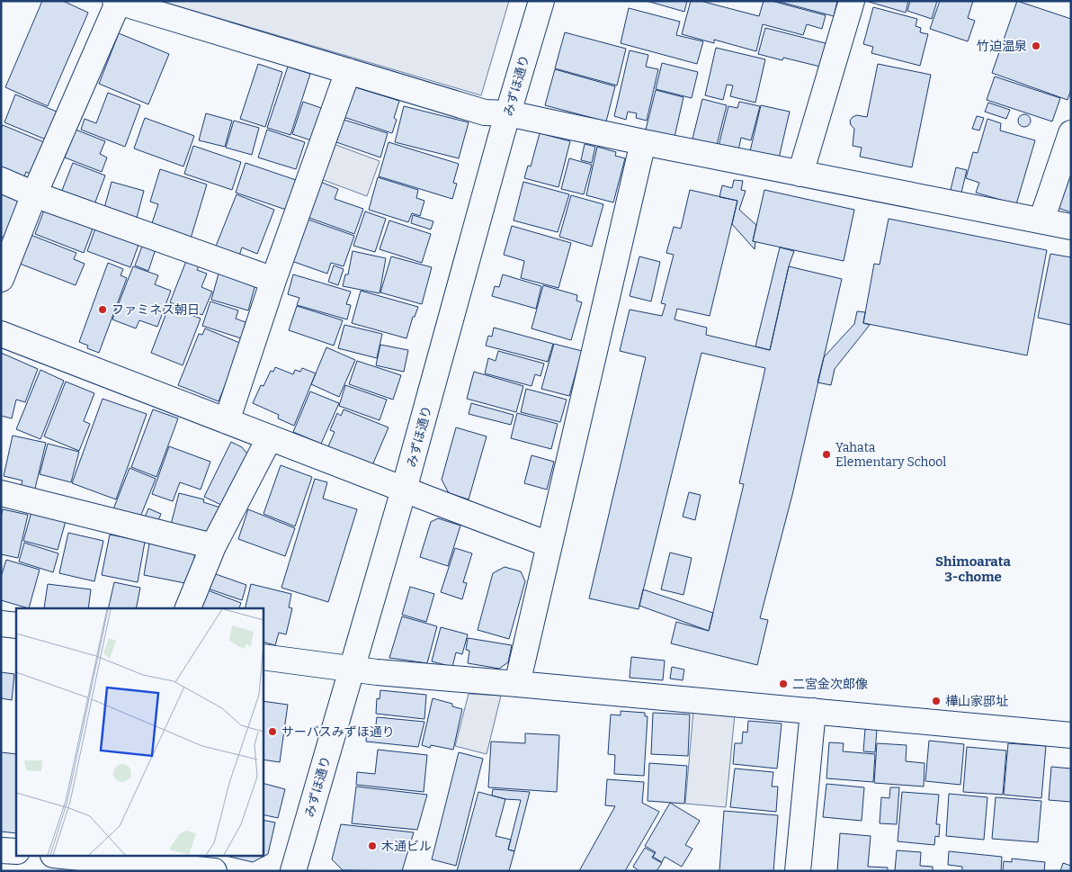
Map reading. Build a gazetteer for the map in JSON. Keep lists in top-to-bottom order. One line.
{"streets":{"street":["みずほ通り"]},"districts":["Shimoarata 3-chome"],"places":["竹迫温泉","ファミネス朝日","Yahata Elementary School","二宮金次郎像","樺山家邸址","サーバスみずほ通り","木通ビル"]}
